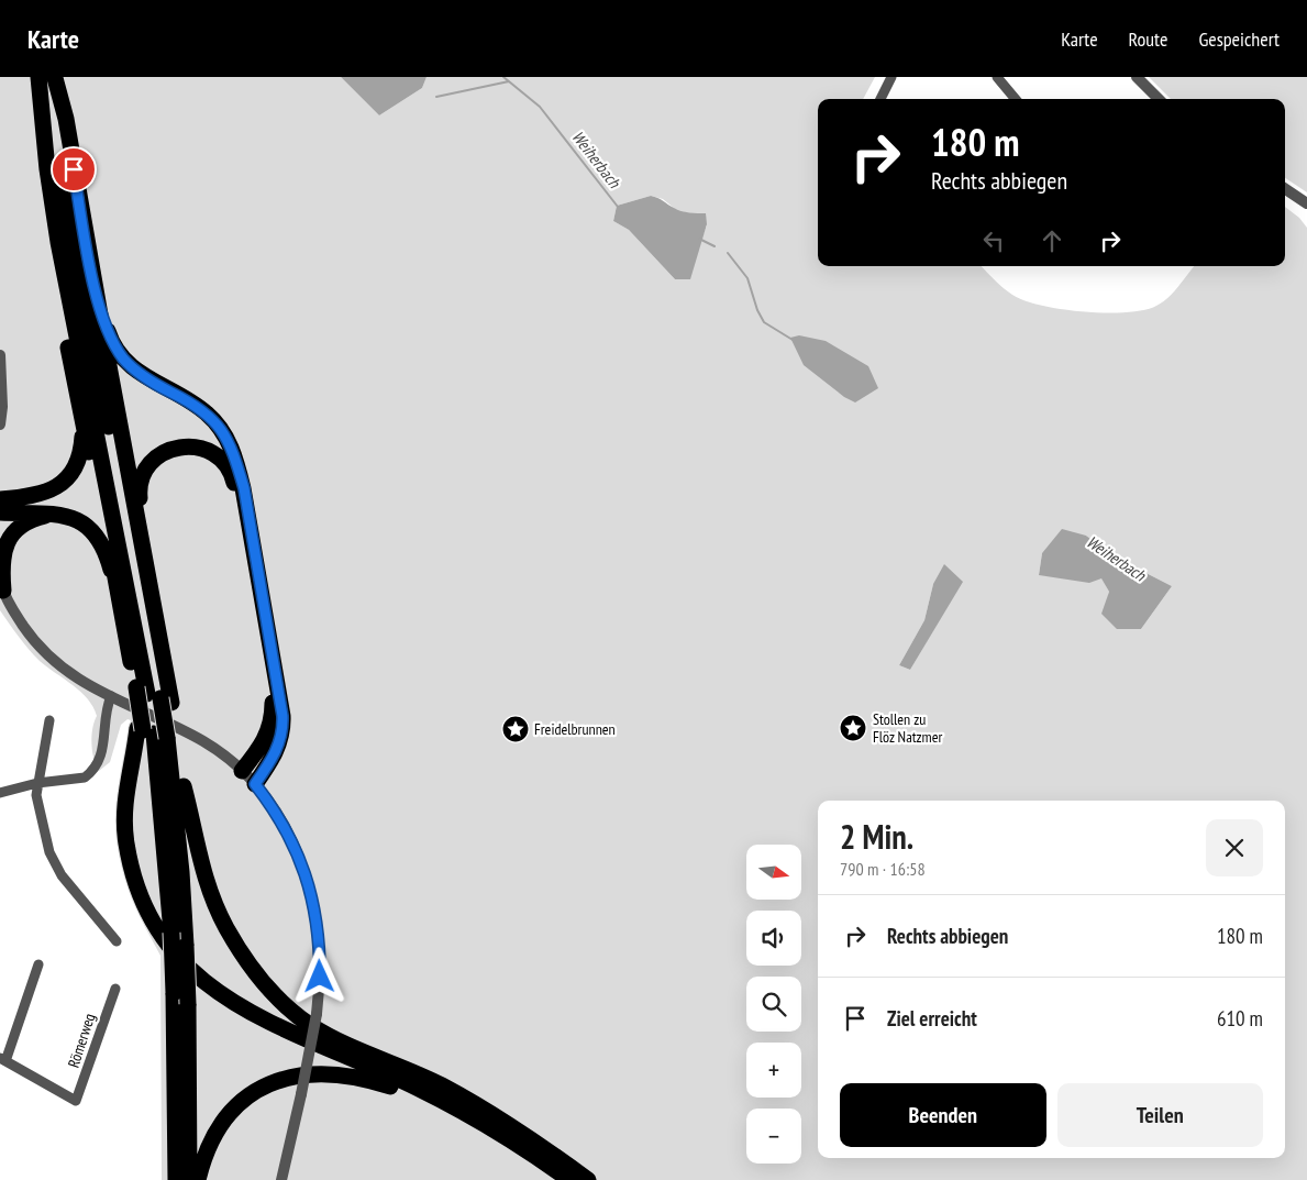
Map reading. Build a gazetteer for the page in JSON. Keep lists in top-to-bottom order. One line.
{"streets":{"street":["Römerweg"]},"water":["Weiherbach"],"places":{"place":["Stollen zu Flöz Natzmer","Freidelbrunnen"]},"north":"right","page":{"header":"Karte","nav":["Karte","Route","Gespeichert"],"turn":["180 m","Rechts abbiegen"],"heading":["2 Min.","790 m · 16:58"],"map_buttons":["+","−"],"list":[{"name":"Rechts abbiegen","value":"180 m"},{"name":"Ziel erreicht","value":"610 m"}],"buttons":["Beenden","Teilen"]}}
